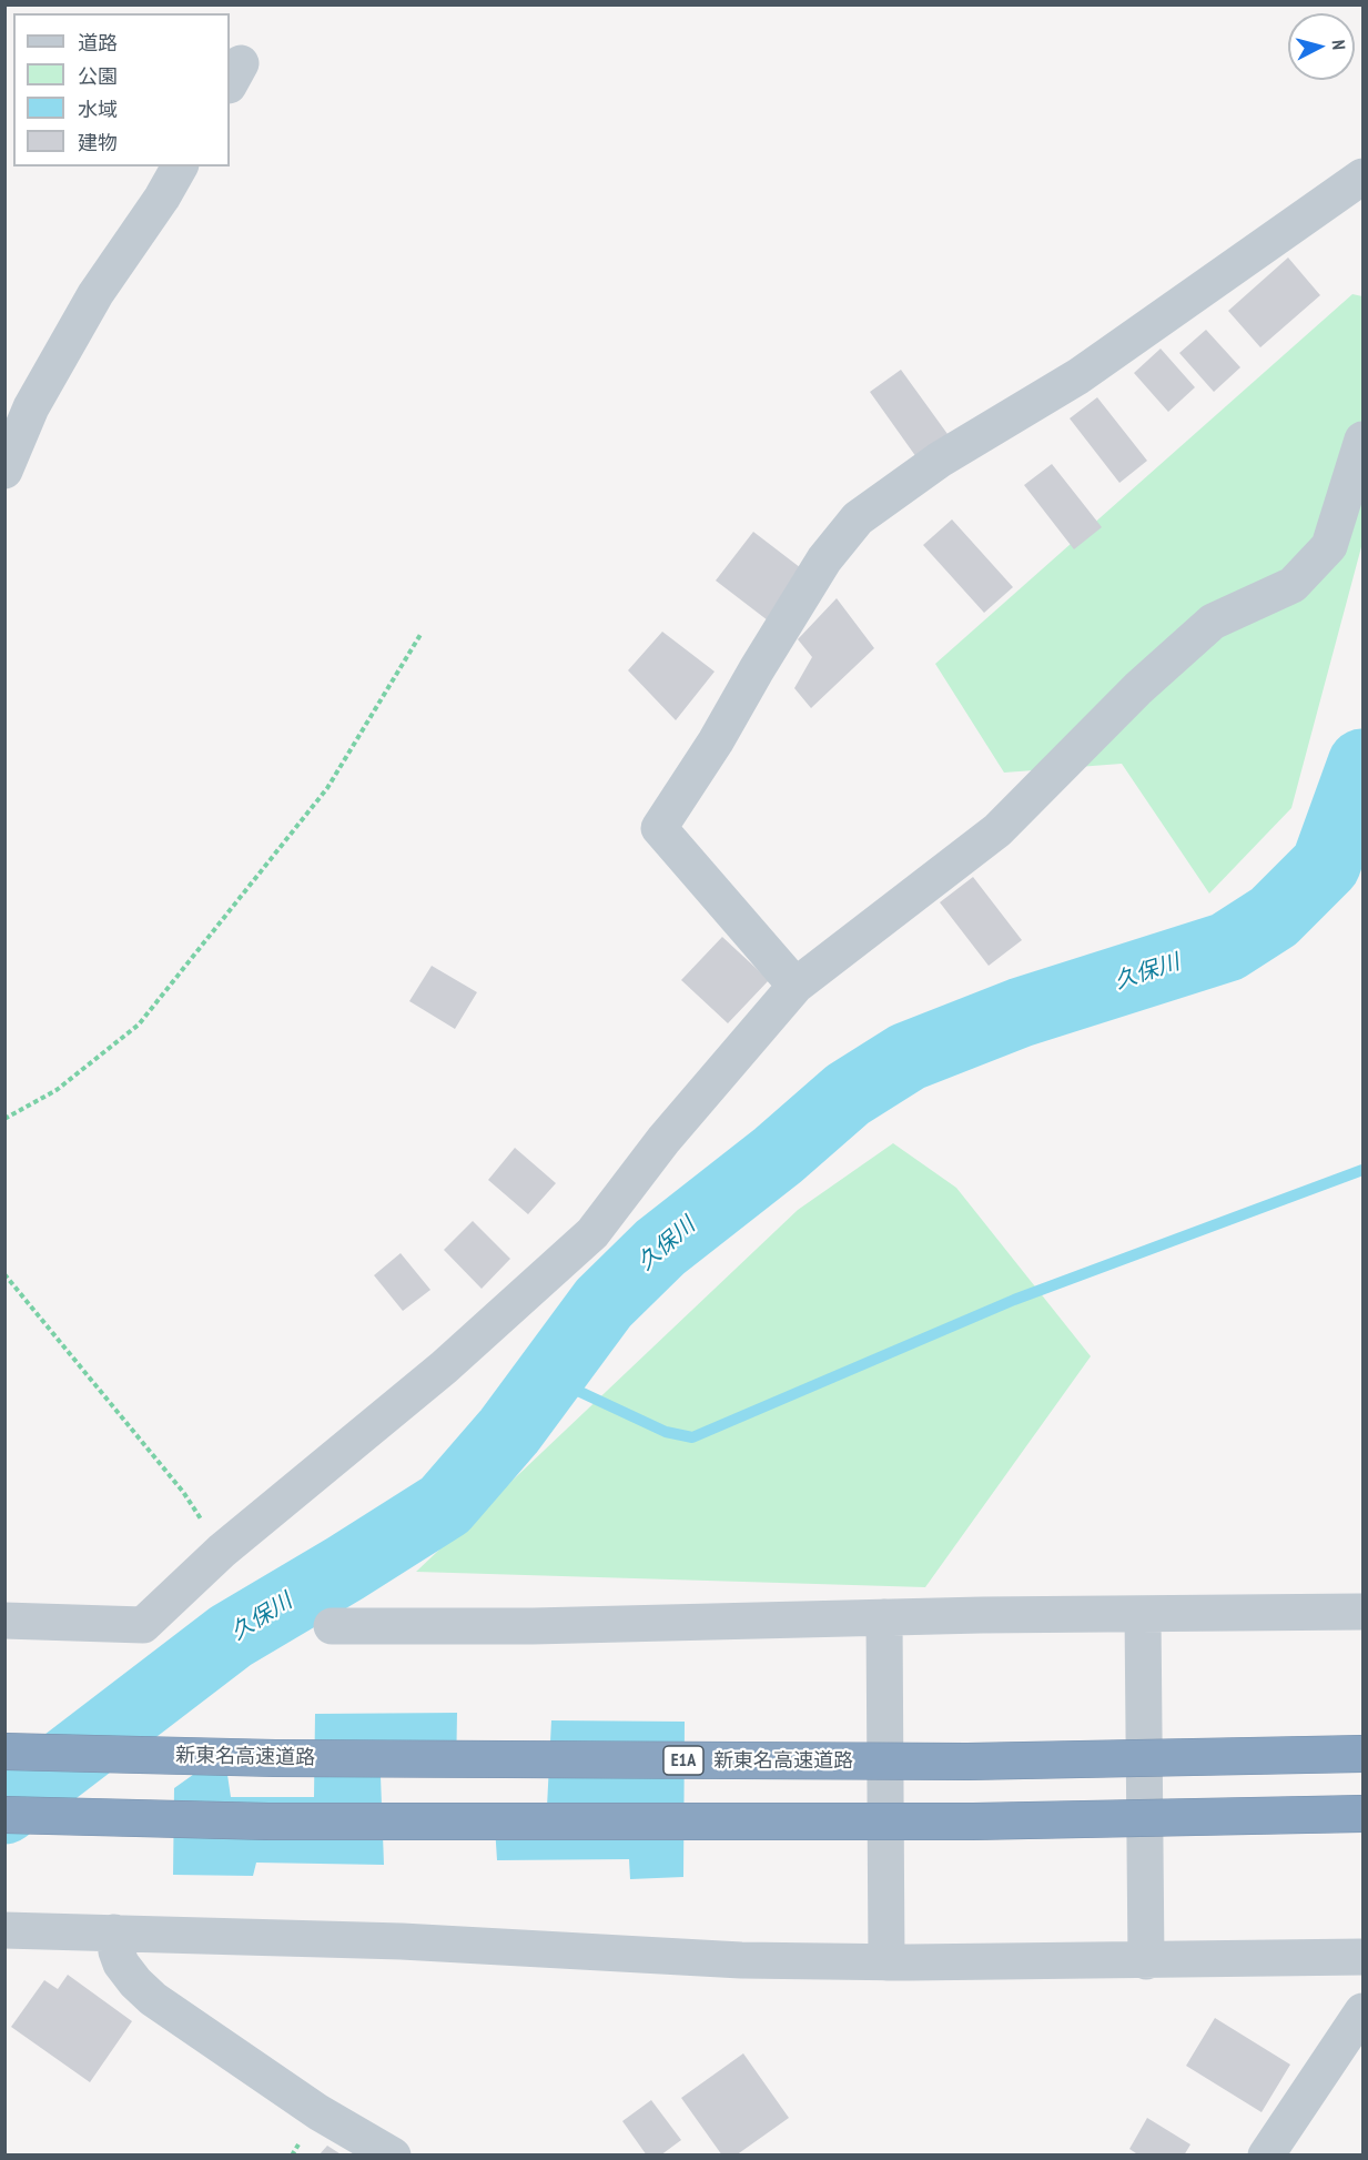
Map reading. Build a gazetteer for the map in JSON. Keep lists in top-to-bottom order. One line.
{"streets":{"highway":["新東名高速道路","E1A"]},"water":["久保川"],"legend":["道路","公園","水域","建物"],"north":"right"}
